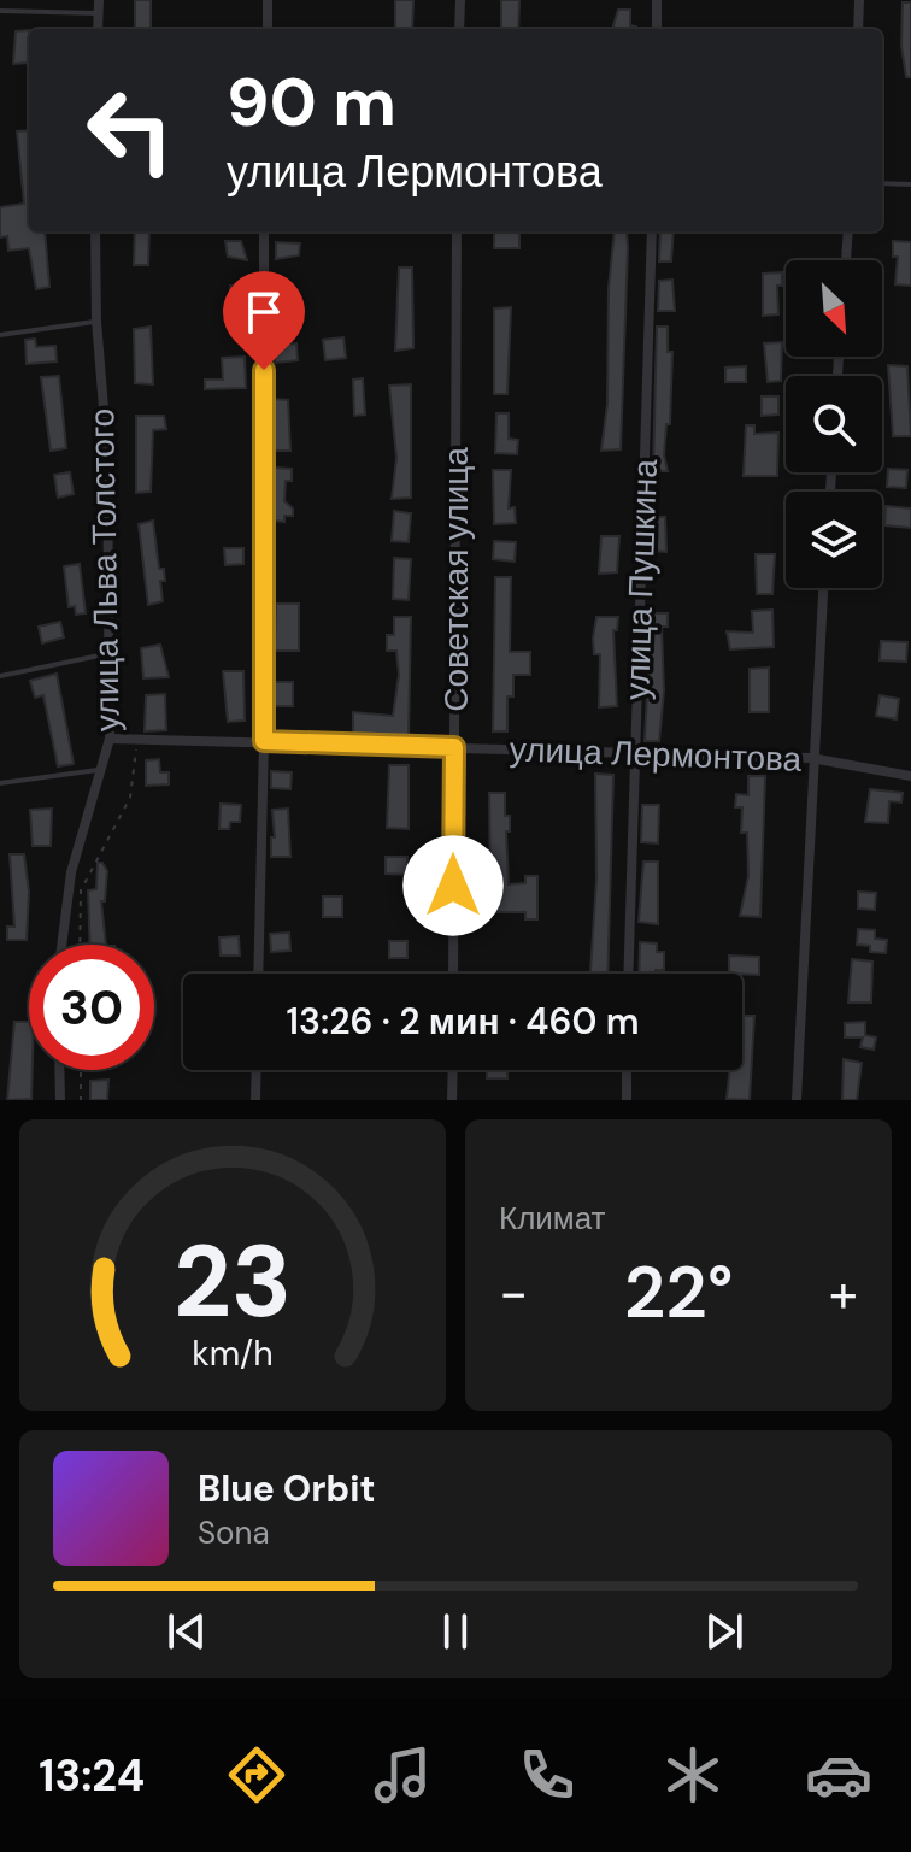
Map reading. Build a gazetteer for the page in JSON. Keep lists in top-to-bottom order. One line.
{"streets":{"street":["улица Льва Толстого","Советская улица","улица Пушкина","улица Лермонтова"]},"crossings":[["улица Льва Толстого","улица Лермонтова"],["Советская улица","улица Лермонтова"],["улица Пушкина","улица Лермонтова"]],"north":"bottom right","page":{"turn":["90 m","улица Лермонтова"],"limit":"30","trip":"13:26 · 2 мин · 460 m","tile":"Климат","heat":["−","22°","+"],"song":["Blue Orbit","Sona"],"tabs":"13:24","gauge":["23","km/h"]}}
